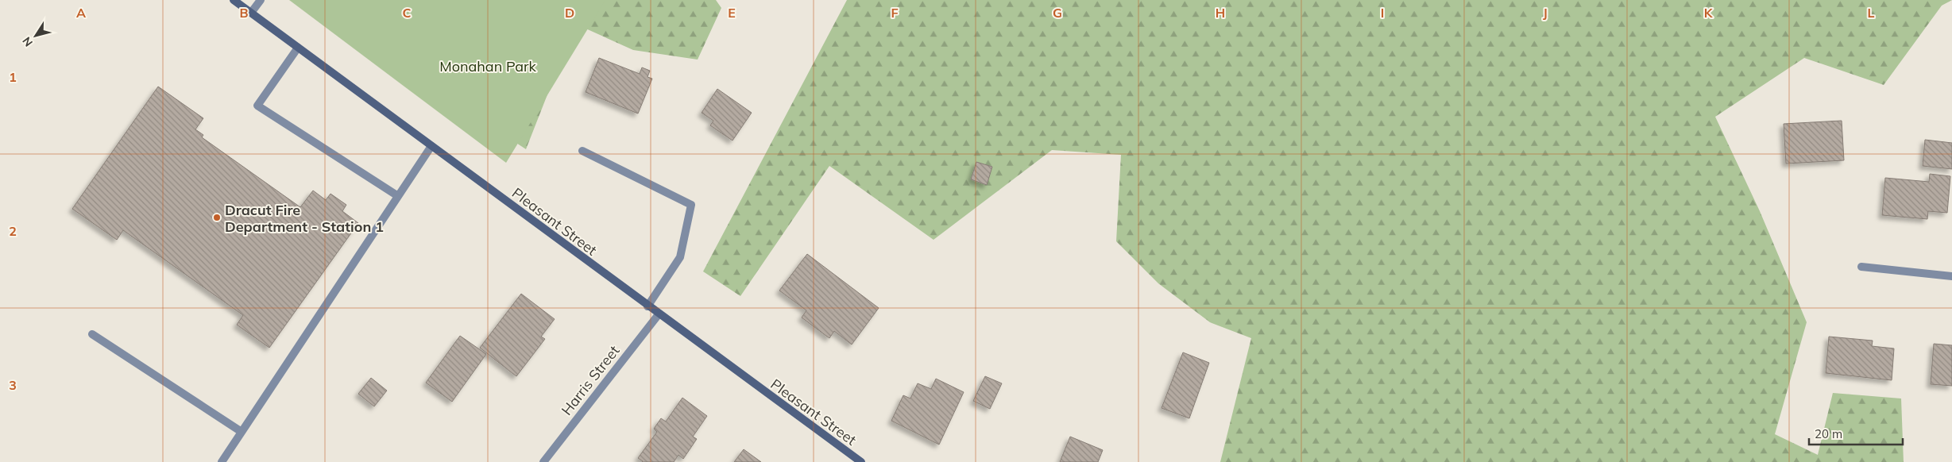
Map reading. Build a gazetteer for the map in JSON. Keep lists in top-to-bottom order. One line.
{"streets":{"main road":["Pleasant Street"],"street":["Harris Street"]},"crossings":[["Pleasant Street","Harris Street"]],"parks":["Monahan Park"],"places":["Dracut Fire Department - Station 1"],"scale_bar":"20 m","north":"bottom left","grid":{"columns":["A","B","C","D","E","F","G","H","I","J","K","L"],"rows":["1","2","3"]}}
